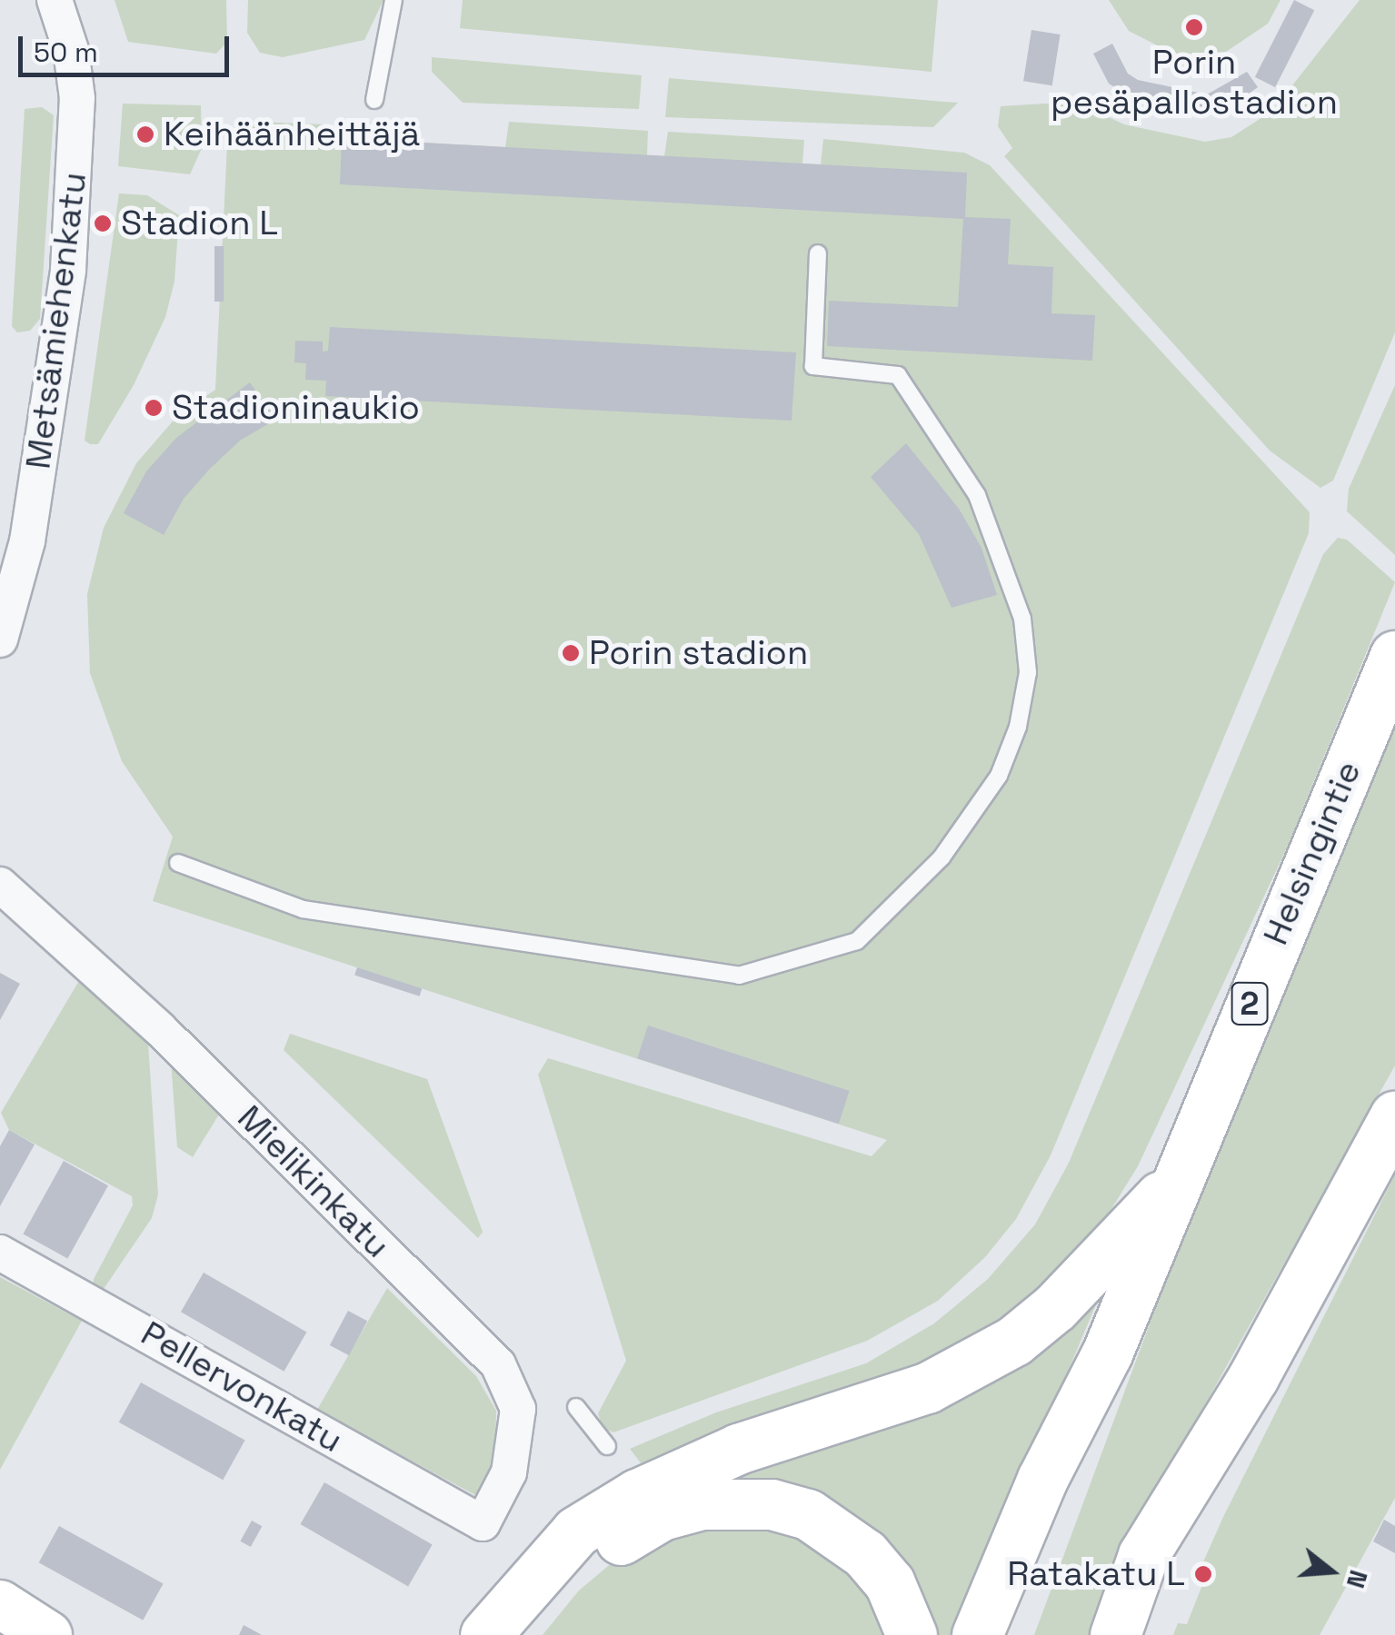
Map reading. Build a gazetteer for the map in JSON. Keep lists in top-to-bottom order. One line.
{"streets":{"main road":["Helsingintie","2"],"street":["Metsämiehenkatu","Mielikinkatu","Pellervonkatu"]},"crossings":[["Mielikinkatu","Pellervonkatu"]],"places":["Porin pesäpallostadion","Keihäänheittäjä","Stadion L","Stadioninaukio","Porin stadion","Ratakatu L"],"scale_bar":"50 m","north":"right"}
